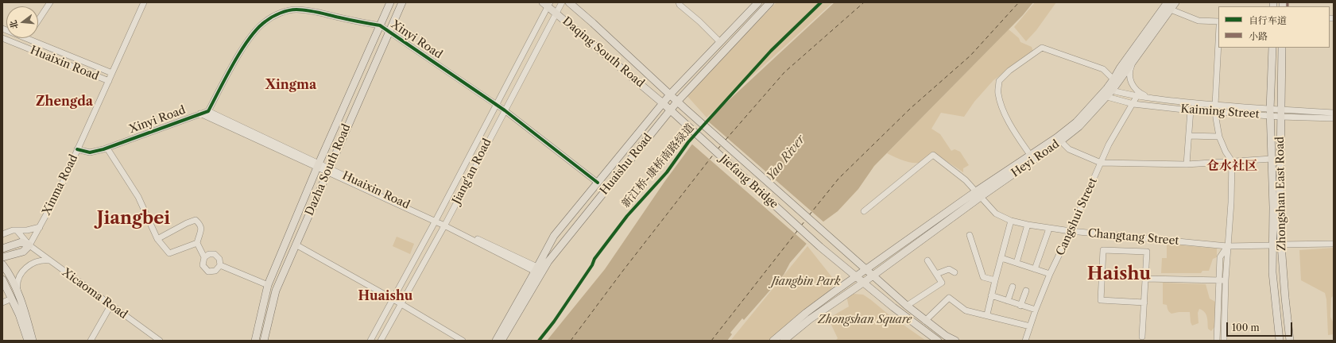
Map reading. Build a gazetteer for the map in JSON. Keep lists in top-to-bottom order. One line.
{"streets":{"main road":["Daqing South Road","Heyi Road","Huaishu Road","Dazha South Road","Jiefang Bridge","Zhongshan East Road"],"street":["Xinyi Road","Huaixin Road","Kaiming Street","Jiang'an Road","Xinma Road","Cangshui Street","Changtang Street","Xicaoma Road"],"cycle path":["新江桥-康桥南路绿道"]},"crossings":[["Xinyi Road","Huaixin Road"],["Xinyi Road","Huaishu Road"],["Xinyi Road","Dazha South Road"],["Xinyi Road","Jiang'an Road"],["Xinyi Road","Xinma Road"],["Daqing South Road","Huaishu Road"],["Daqing South Road","Jiang'an Road"],["Daqing South Road","Jiefang Bridge"],["Huaixin Road","Huaishu Road"],["Huaixin Road","Dazha South Road"],["Huaixin Road","Jiang'an Road"],["Huaixin Road","Xinma Road"],["Kaiming Street","Heyi Road"],["Kaiming Street","Zhongshan East Road"],["Kaiming Street","Cangshui Street"],["Heyi Road","Jiefang Bridge"],["Heyi Road","Changtang Street"],["Huaishu Road","Jiefang Bridge"],["Xinma Road","Xicaoma Road"],["Zhongshan East Road","Changtang Street"],["Cangshui Street","Changtang Street"]],"districts":["Xingma","Zhengda","仓水社区","Jiangbei","Haishu","Huaishu"],"water":["Yao River"],"parks":["Jiangbin Park","Zhongshan Square"],"legend":["自行车道","小路"],"scale_bar":"100 m","north":"left"}
